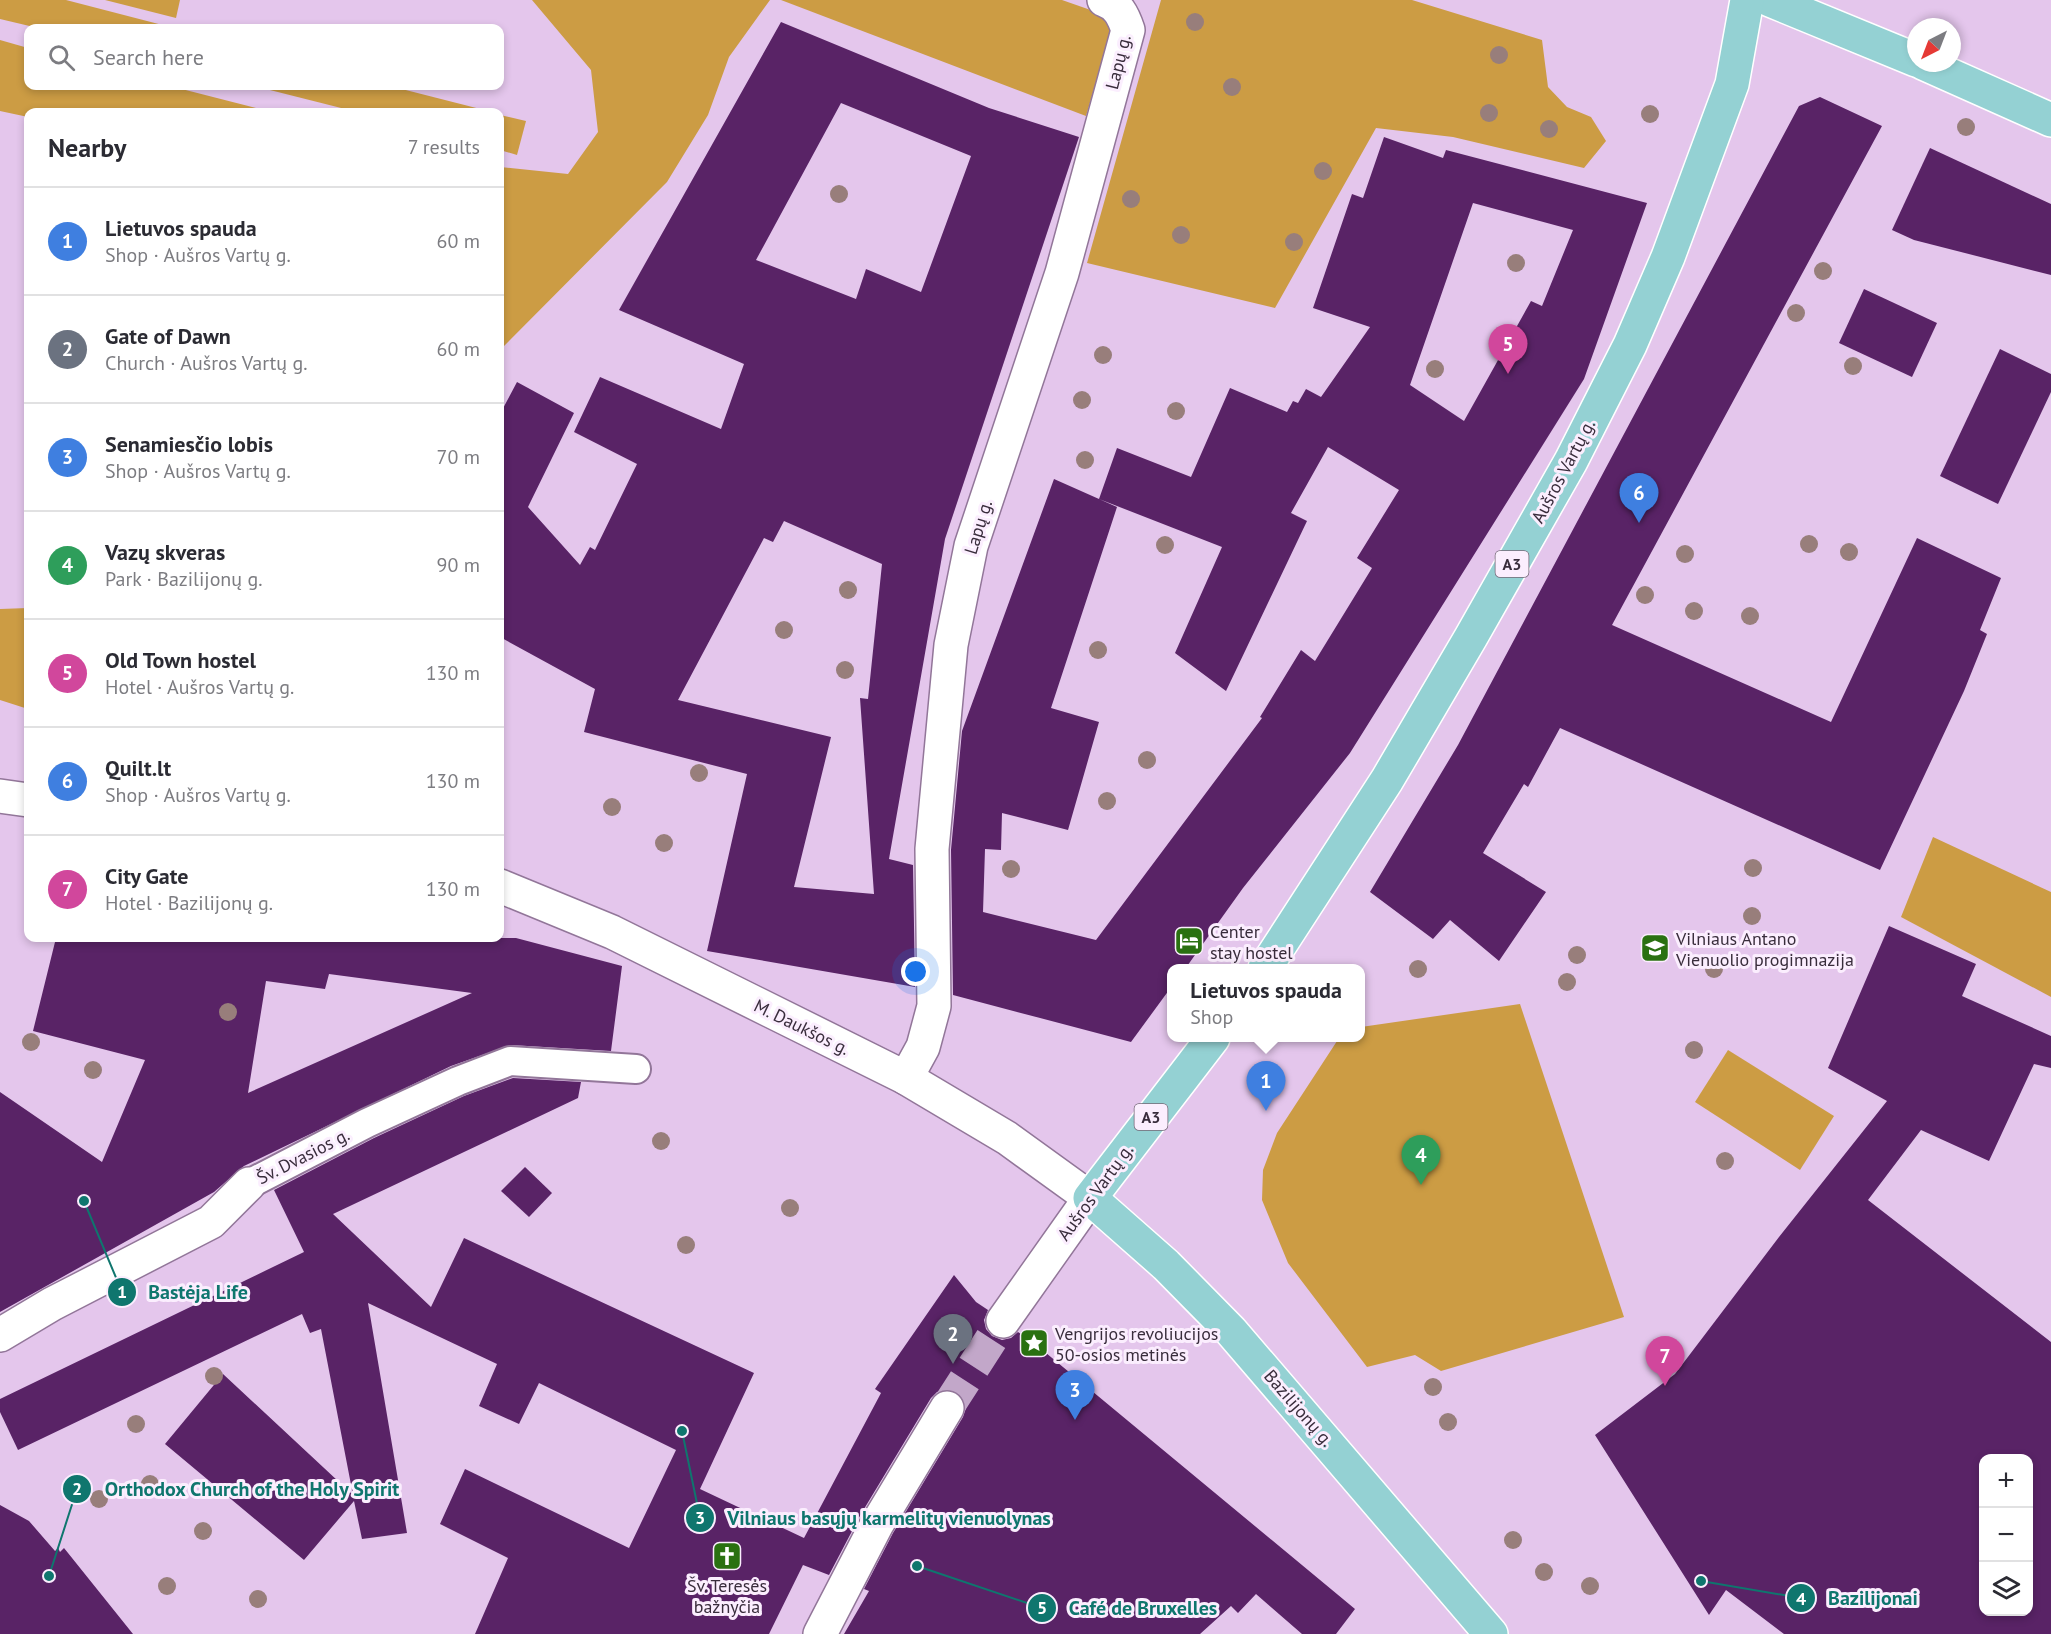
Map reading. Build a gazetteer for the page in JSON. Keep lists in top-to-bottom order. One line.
{"streets":{"main road":["Aušros Vartų g.","A3","Bazilijonų g."],"street":["Lapų g.","M. Daukšos g.","Šv. Dvasios g."]},"crossings":[["Lapų g.","M. Daukšos g."],["Aušros Vartų g.","M. Daukšos g."],["Aušros Vartų g.","Bazilijonų g."],["M. Daukšos g.","Bazilijonų g."]],"places":{"hotel":["Center stay hostel"],"school or university":["Vilniaus Antano Vienuolio progimnazija"],"other":["Bastėja Life","Vilniaus basųjų karmelitų vienuolynas","Café de Bruxelles","Orthodox Church of the Holy Spirit","Bazilijonai"],"place":["Vengrijos revoliucijos 50-osios metinės"],"church":["Šv. Teresės bažnyčia"]},"north":"bottom left","page":{"search":"Search here","heading":["Nearby","7 results"],"list":[{"mark":"1","name":"Lietuvos spauda","note":"Shop · Aušros Vartų g.","value":"60 m"},{"mark":"2","name":"Gate of Dawn","note":"Church · Aušros Vartų g.","value":"60 m"},{"mark":"3","name":"Senamiesčio lobis","note":"Shop · Aušros Vartų g.","value":"70 m"},{"mark":"4","name":"Vazų skveras","note":"Park · Bazilijonų g.","value":"90 m"},{"mark":"5","name":"Old Town hostel","note":"Hotel · Aušros Vartų g.","value":"130 m"},{"mark":"6","name":"Quilt.lt","note":"Shop · Aušros Vartų g.","value":"130 m"},{"mark":"7","name":"City Gate","note":"Hotel · Bazilijonų g.","value":"130 m"}],"pins":["5","6","1","4","2","7","3"],"popup":["Lietuvos spauda","Shop"],"map_buttons":["+","−"]}}
